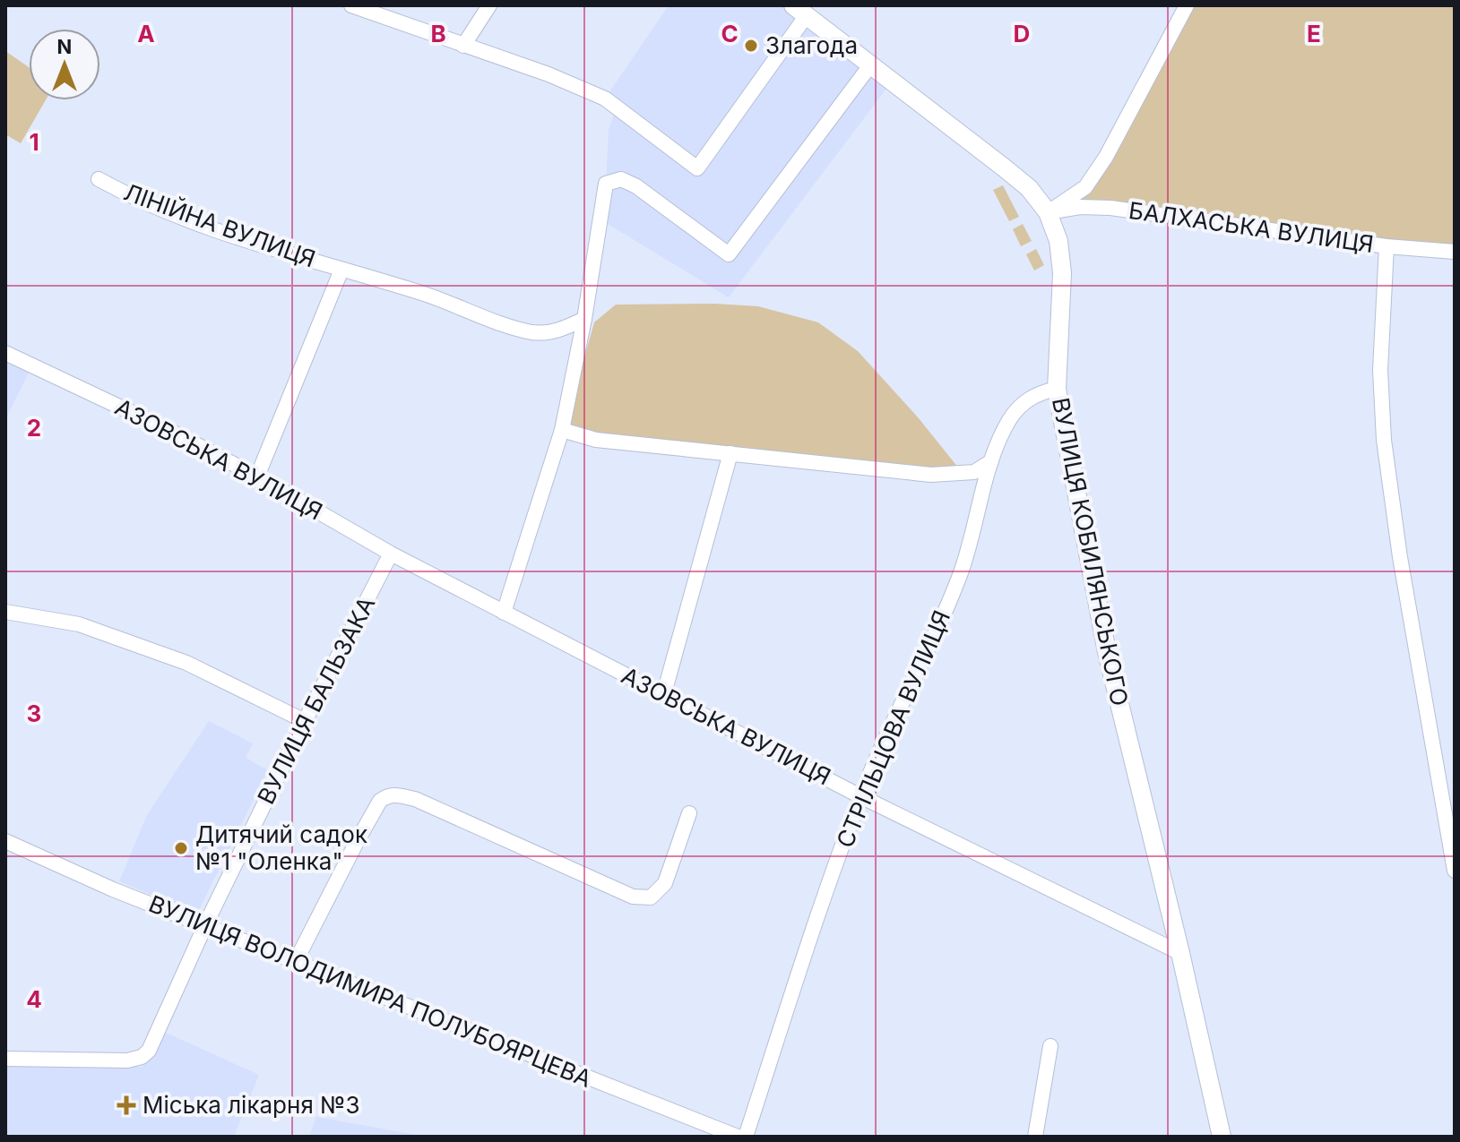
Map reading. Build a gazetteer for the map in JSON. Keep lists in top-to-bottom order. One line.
{"streets":{"main road":["ВУЛИЦЯ КОБИЛЯНСЬКОГО"],"street":["ЛІНІЙНА ВУЛИЦЯ","БАЛХАСЬКА ВУЛИЦЯ","АЗОВСЬКА ВУЛИЦЯ","ВУЛИЦЯ БАЛЬЗАКА","СТРІЛЬЦОВА ВУЛИЦЯ","ВУЛИЦЯ ВОЛОДИМИРА ПОЛУБОЯРЦЕВА"]},"crossings":[["ЛІНІЙНА ВУЛИЦЯ","АЗОВСЬКА ВУЛИЦЯ"],["БАЛХАСЬКА ВУЛИЦЯ","ВУЛИЦЯ КОБИЛЯНСЬКОГО"],["АЗОВСЬКА ВУЛИЦЯ","ВУЛИЦЯ КОБИЛЯНСЬКОГО"],["АЗОВСЬКА ВУЛИЦЯ","ВУЛИЦЯ БАЛЬЗАКА"],["АЗОВСЬКА ВУЛИЦЯ","СТРІЛЬЦОВА ВУЛИЦЯ"],["ВУЛИЦЯ КОБИЛЯНСЬКОГО","СТРІЛЬЦОВА ВУЛИЦЯ"],["ВУЛИЦЯ БАЛЬЗАКА","ВУЛИЦЯ ВОЛОДИМИРА ПОЛУБОЯРЦЕВА"]],"places":{"other":["Злагода","Дитячий садок №1 \"Оленка\""],"health":["Міська лікарня №3"]},"north":"top","grid":{"columns":["A","B","C","D","E"],"rows":["1","2","3","4"]}}
